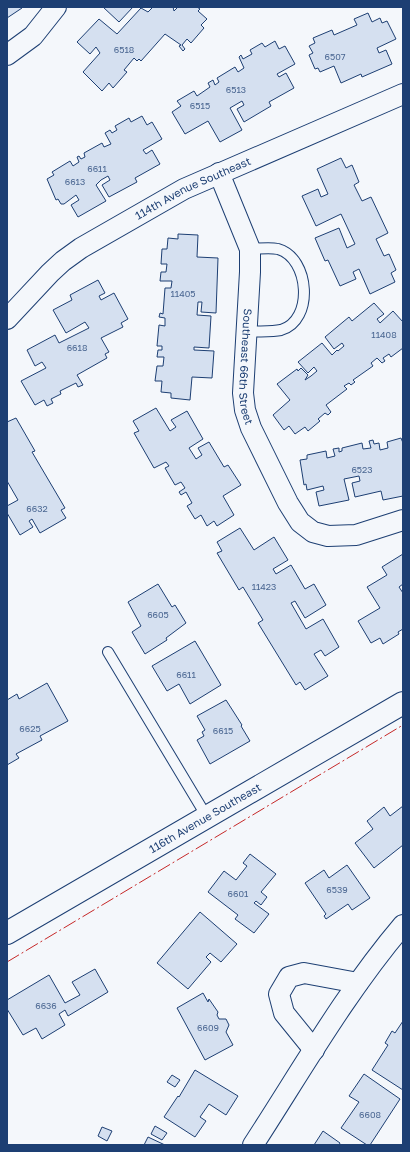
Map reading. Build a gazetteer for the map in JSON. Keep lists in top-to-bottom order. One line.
{"streets":{"street":["114th Avenue Southeast","Southeast 66th Street","116th Avenue Southeast"]},"crossings":[["114th Avenue Southeast","Southeast 66th Street"]],"house_numbers":["6518","6507","6513","6515","6611","6613","11405","11408","6618","6523","6632","11423","6605","6611","6625","6615","6539","6601","6636","6609","6608"]}
